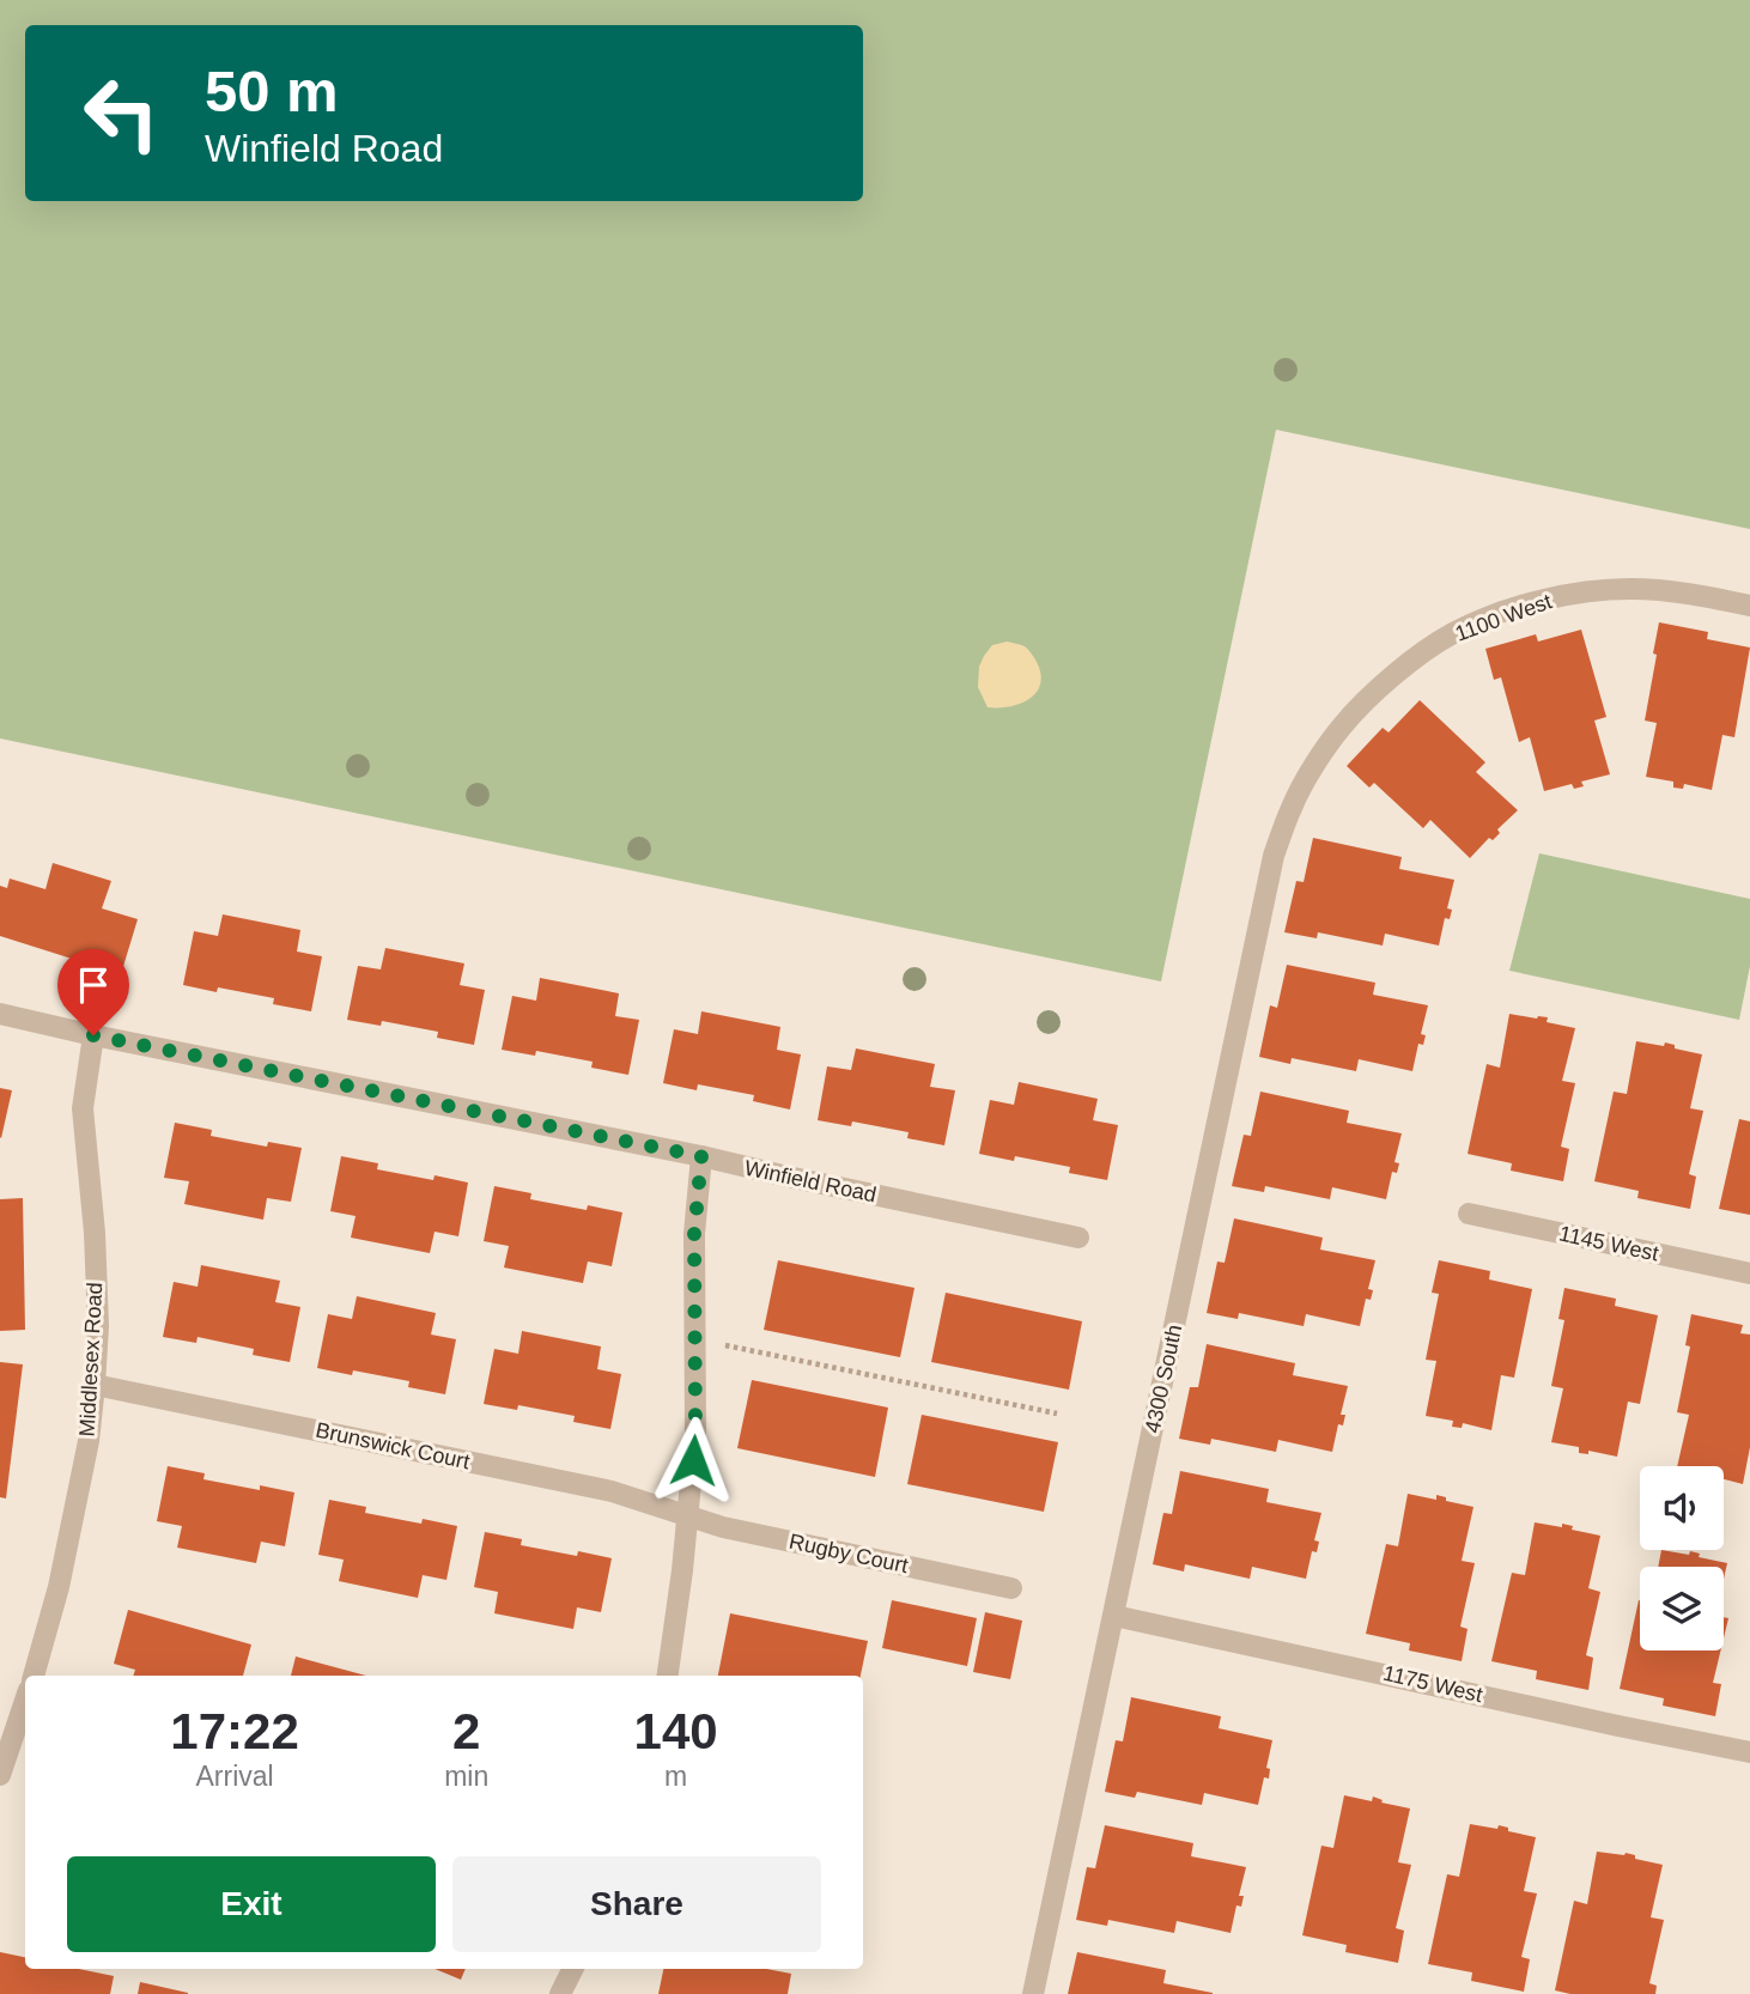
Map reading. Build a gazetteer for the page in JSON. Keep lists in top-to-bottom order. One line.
{"streets":{"street":["1100 West","Winfield Road","1145 West","Middlesex Road","4300 South","Brunswick Court","Rugby Court","1175 West"]},"crossings":[["1100 West","4300 South"],["Winfield Road","Middlesex Road"],["Middlesex Road","Brunswick Court"],["4300 South","1175 West"],["Brunswick Court","Rugby Court"]],"page":{"turn":["50 m","Winfield Road"],"eta":["17:22","Arrival","2","min","140","m"],"buttons":["Exit","Share"]}}
